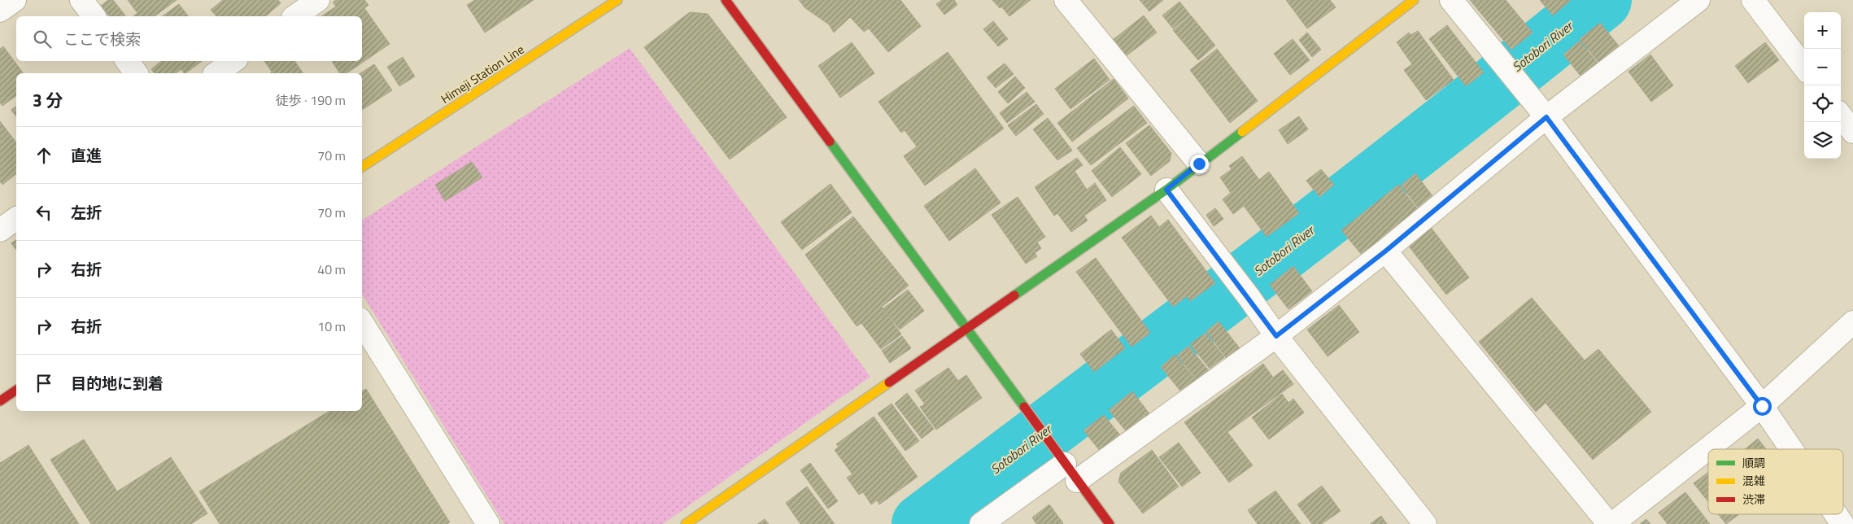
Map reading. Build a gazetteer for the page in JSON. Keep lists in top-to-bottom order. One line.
{"streets":{"street":["Himeji Station Line"]},"water":["Sotobori River"],"legend":["順調","混雑","渋滞"],"page":{"map_buttons":["+","−"],"search":"ここで検索","heading":["3 分","徒歩 · 190 m"],"list":[["直進","70 m"],["左折","70 m"],["右折","40 m"],["右折","10 m"],"目的地に到着"]}}
